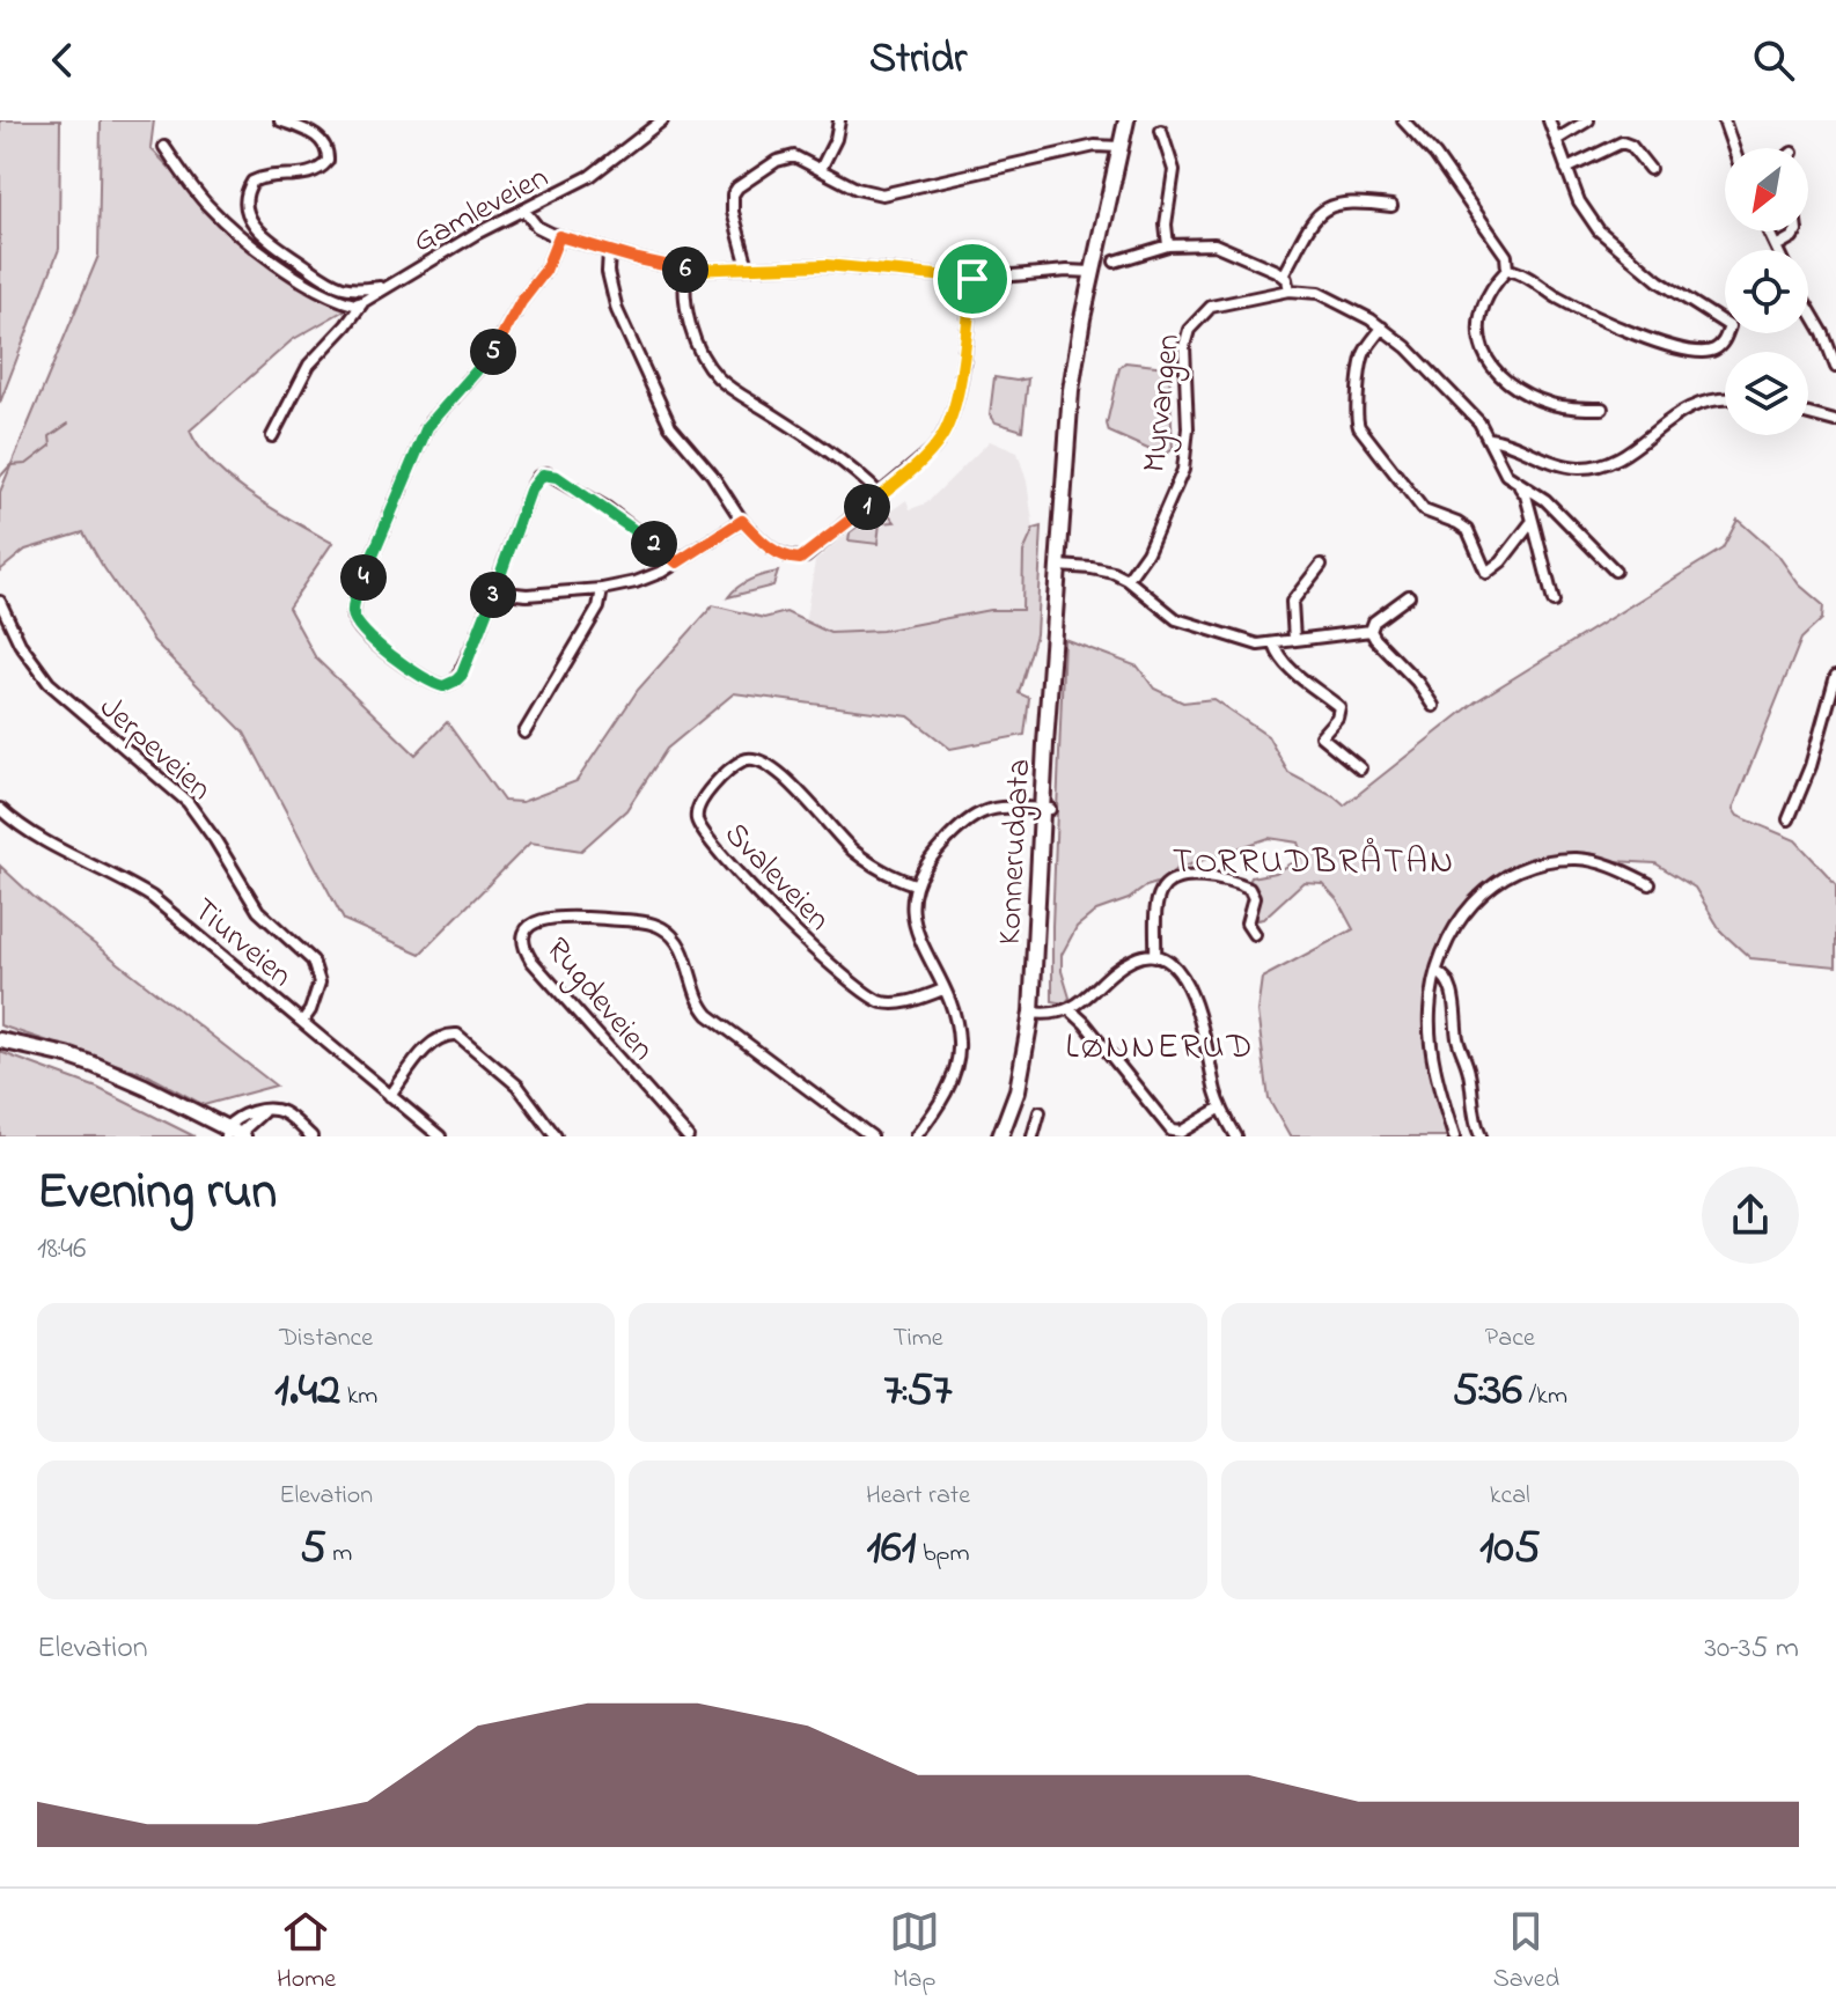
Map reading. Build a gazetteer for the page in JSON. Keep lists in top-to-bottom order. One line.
{"streets":{"main road":["Konnerudgata"],"street":["Gamleveien","Myrvangen","Jerpeveien","Svaleveien","Tiurveien","Rugdeveien"]},"crossings":[["Jerpeveien","Tiurveien"]],"districts":["TORRUDBRÅTAN","LØNNERUD"],"north":"bottom left","page":{"header":"Stridr","pins":["6","5","1","2","4","3"],"heading":["Evening run","18:46"],"stats":[["Distance","1.42 km"],["Time","7:57"],["Pace","5:36 /km"],["Elevation","5 m"],["Heart rate","161 bpm"],["kcal","105"]],"chart":["Elevation","30–35 m"],"tabs":["Home","Map","Saved"]}}
